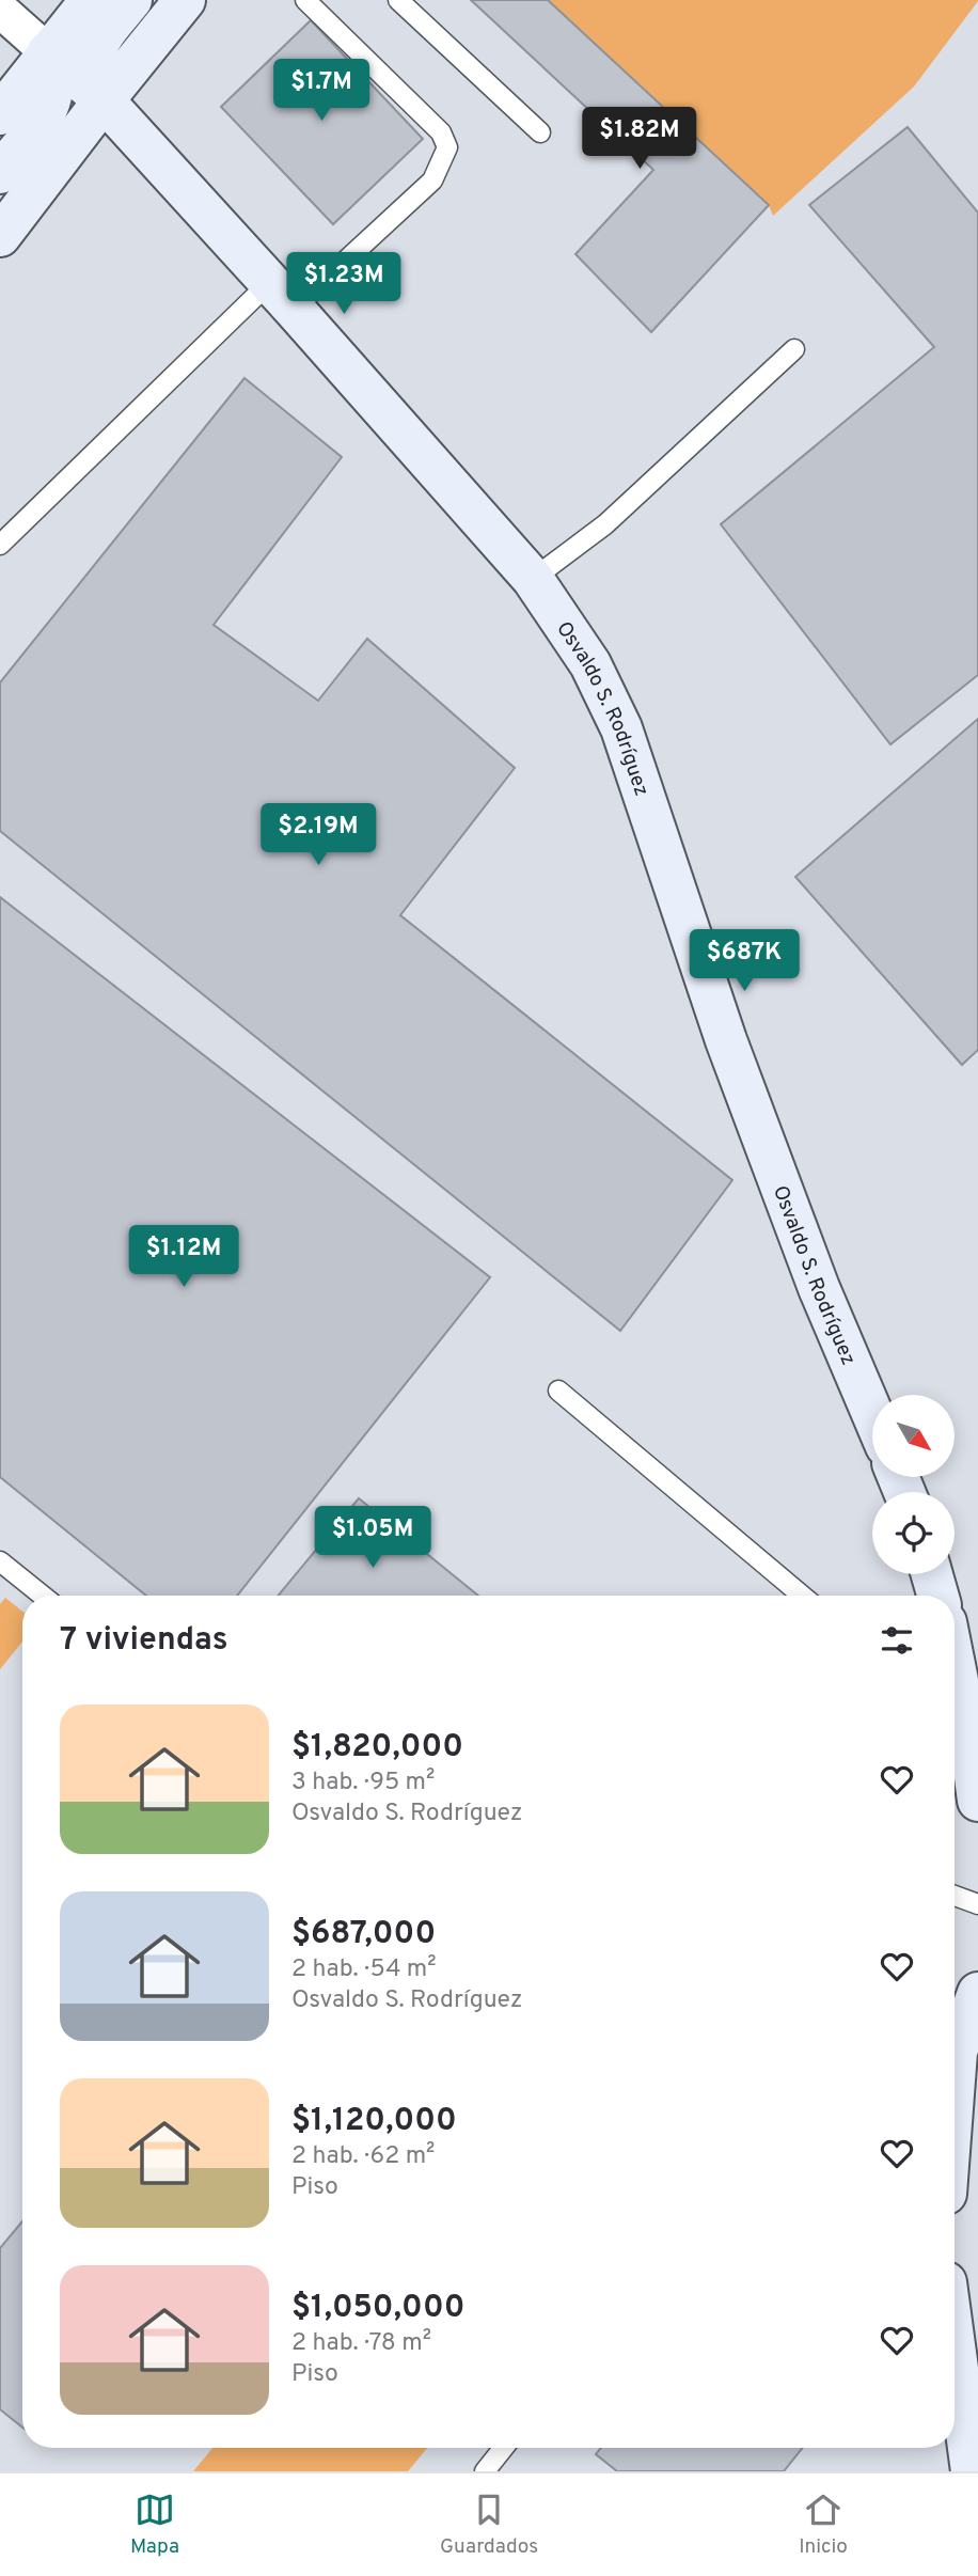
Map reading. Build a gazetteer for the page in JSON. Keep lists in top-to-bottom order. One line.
{"streets":{"street":["Osvaldo S. Rodríguez"]},"north":"bottom right","page":{"price":["$1.7M","$1.82M","$1.23M","$2.19M","$687K","$1.12M","$1.05M"],"heading":"7 viviendas","list":[{"name":"$1,820,000","note":"3 hab. · 95 m² · Osvaldo S. Rodríguez"},{"name":"$687,000","note":"2 hab. · 54 m² · Osvaldo S. Rodríguez"},{"name":"$1,120,000","note":"2 hab. · 62 m² · Piso"},{"name":"$1,050,000","note":"2 hab. · 78 m² · Piso"}],"tabs":["Mapa","Guardados","Inicio"]}}
